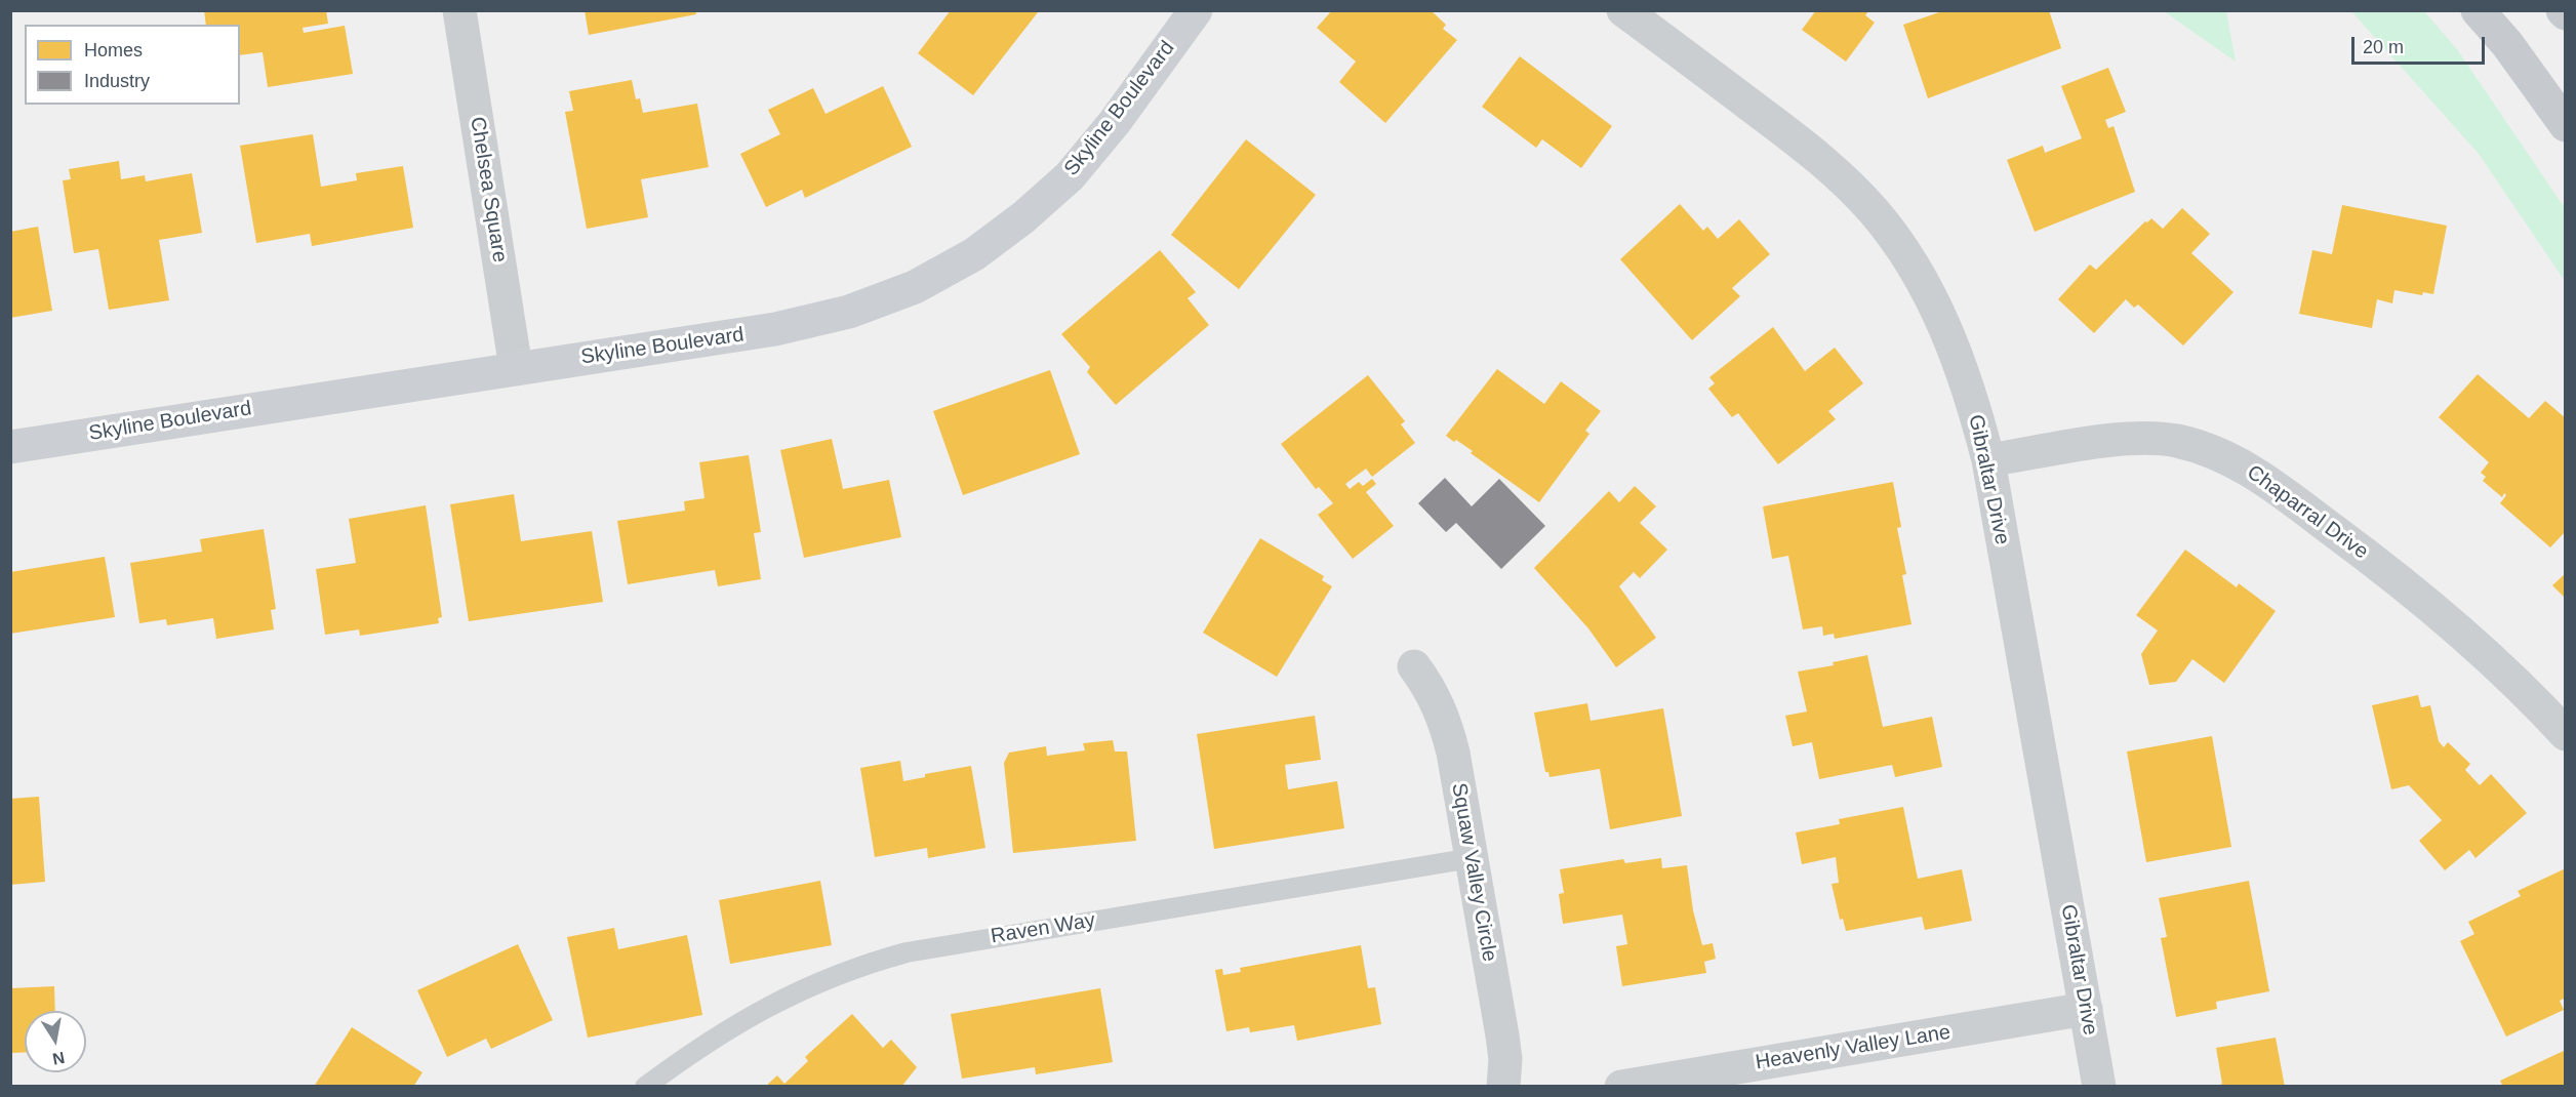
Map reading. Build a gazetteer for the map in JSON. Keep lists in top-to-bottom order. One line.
{"streets":{"street":["Skyline Boulevard","Chelsea Square","Gibraltar Drive","Chaparral Drive","Squaw Valley Circle","Heavenly Valley Lane"],"lane":["Raven Way"]},"crossings":[["Skyline Boulevard","Chelsea Square"],["Gibraltar Drive","Chaparral Drive"],["Gibraltar Drive","Heavenly Valley Lane"],["Squaw Valley Circle","Raven Way"]],"legend":["Homes","Industry"],"scale_bar":"20 m","north":"bottom"}
